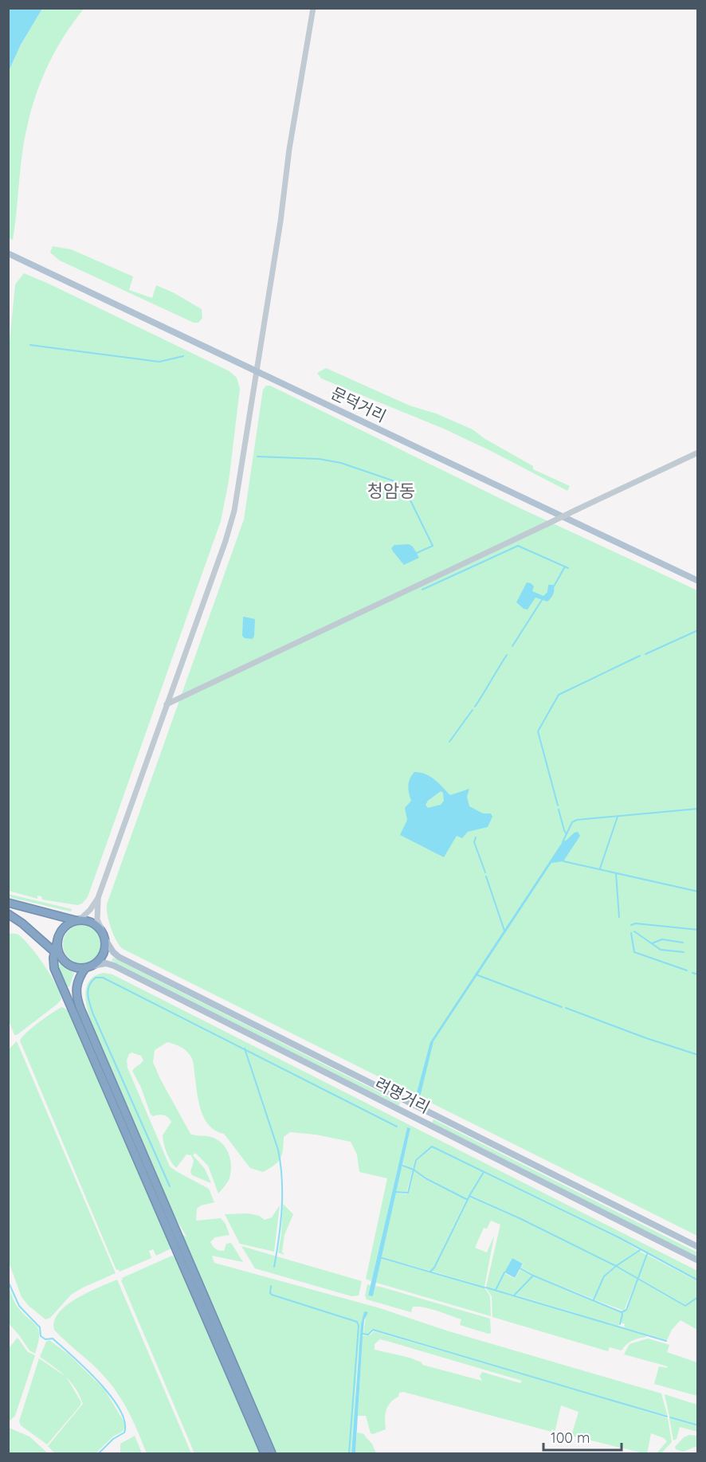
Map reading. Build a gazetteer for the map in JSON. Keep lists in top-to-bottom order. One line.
{"streets":{"main road":["문덕거리","려명거리"]},"districts":["청암동"],"scale_bar":"100 m"}
